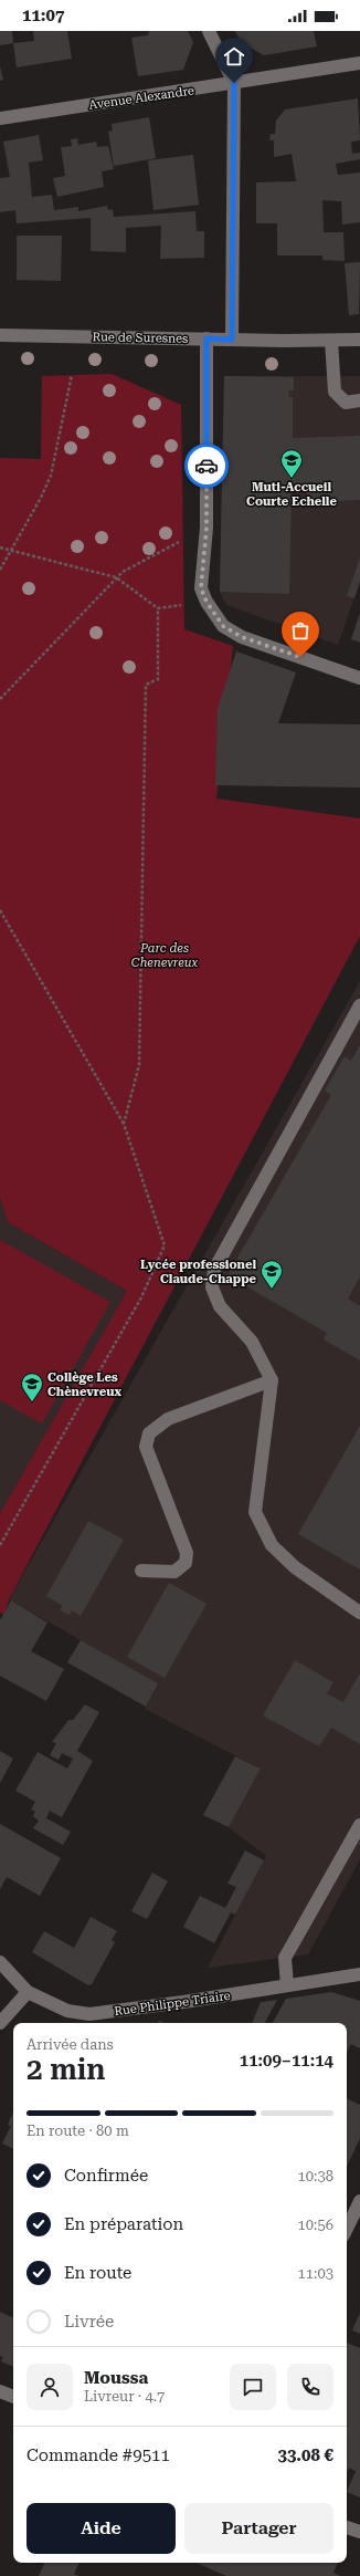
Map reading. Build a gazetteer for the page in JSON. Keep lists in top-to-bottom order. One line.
{"streets":{"street":["Avenue Alexandre","Rue de Suresnes","Rue Philippe Triaire"]},"parks":["Parc des Chenevreux"],"places":{"school or university":["Muti-Accueil Courte Echelle","Lycée professionel Claude-Chappe","Collège Les Chènevreux"]},"page":{"status":"11:07","heading":["2 min","Arrivée dans","11:09–11:14"],"panel":["Moussa","Livreur · 4.7","Commande #9511","33.08 €"],"bar":"En route · 80 m","list":[["Confirmée","10:38"],["En préparation","10:56"],["En route","11:03"],"Livrée"],"buttons":["Aide","Partager"]}}
